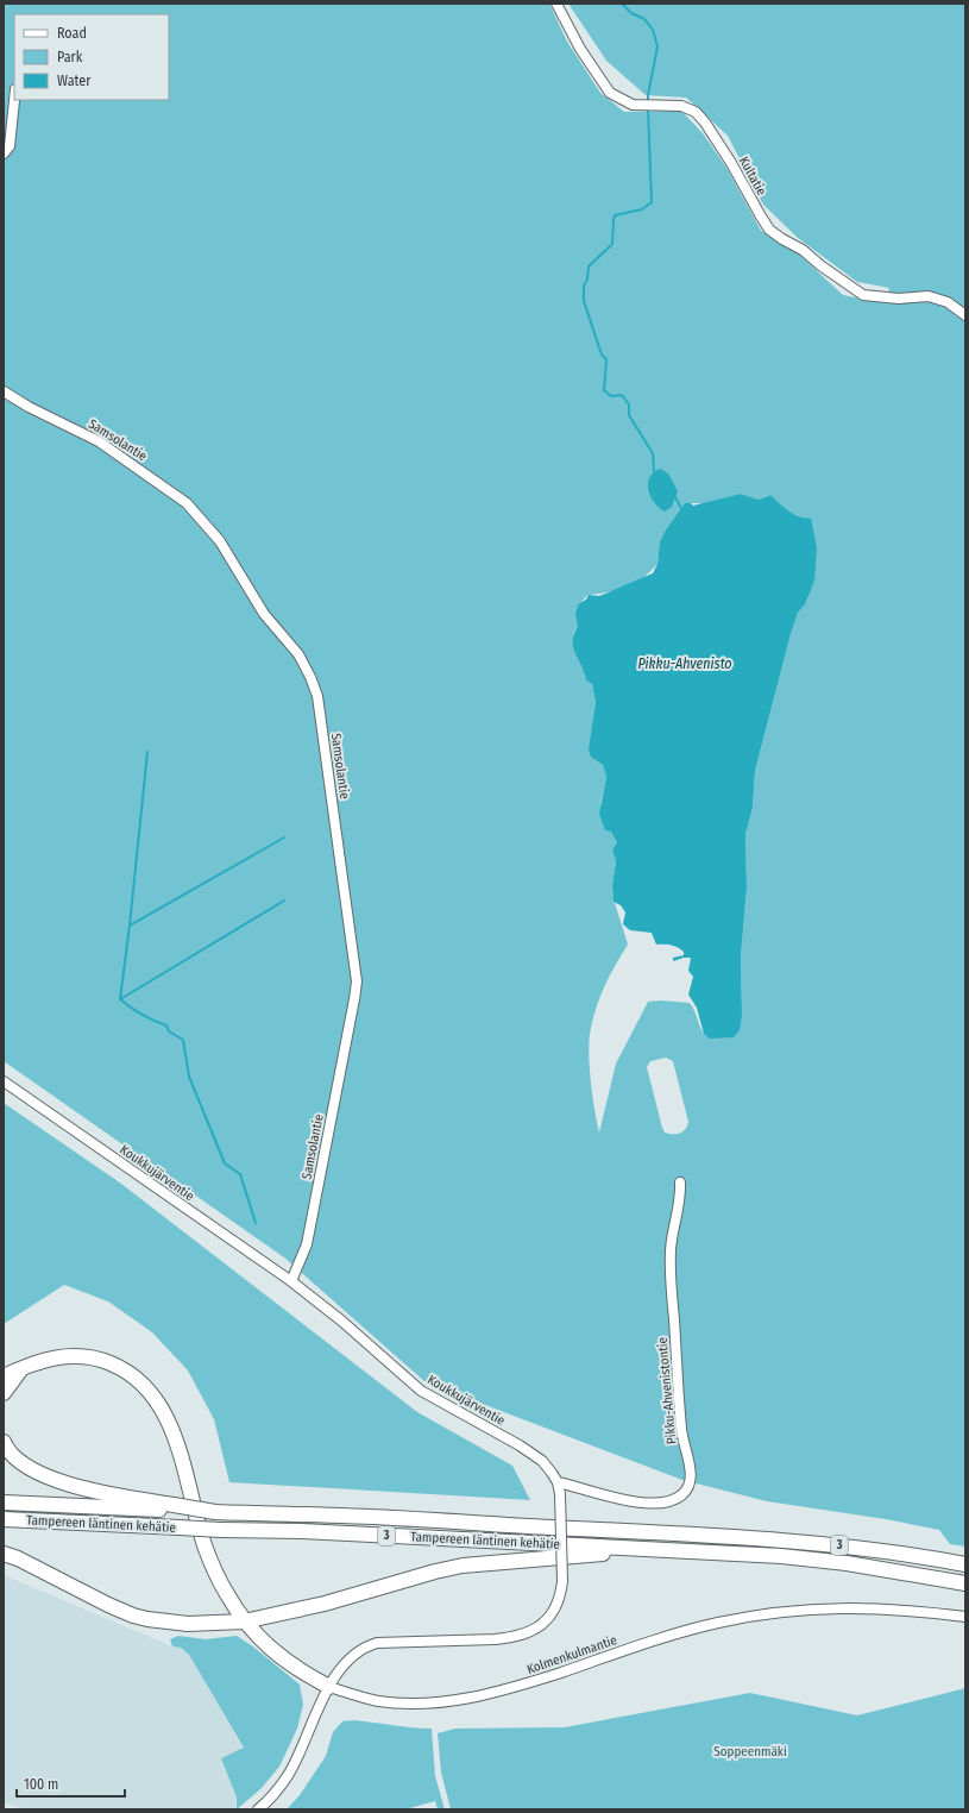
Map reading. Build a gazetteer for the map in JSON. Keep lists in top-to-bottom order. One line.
{"streets":{"highway":["Tampereen läntinen kehätie","3"],"street":["Kultatie","Samsolantie","Koukkujärventie","Pikku-Ahvenistontie","Kolmenkulmantie"]},"crossings":[["Samsolantie","Koukkujärventie"],["Koukkujärventie","Pikku-Ahvenistontie"],["Koukkujärventie","Kolmenkulmantie"]],"water":["Pikku-Ahvenisto"],"parks":["Soppeenmäki"],"legend":["Road","Park","Water"],"scale_bar":"100 m"}
